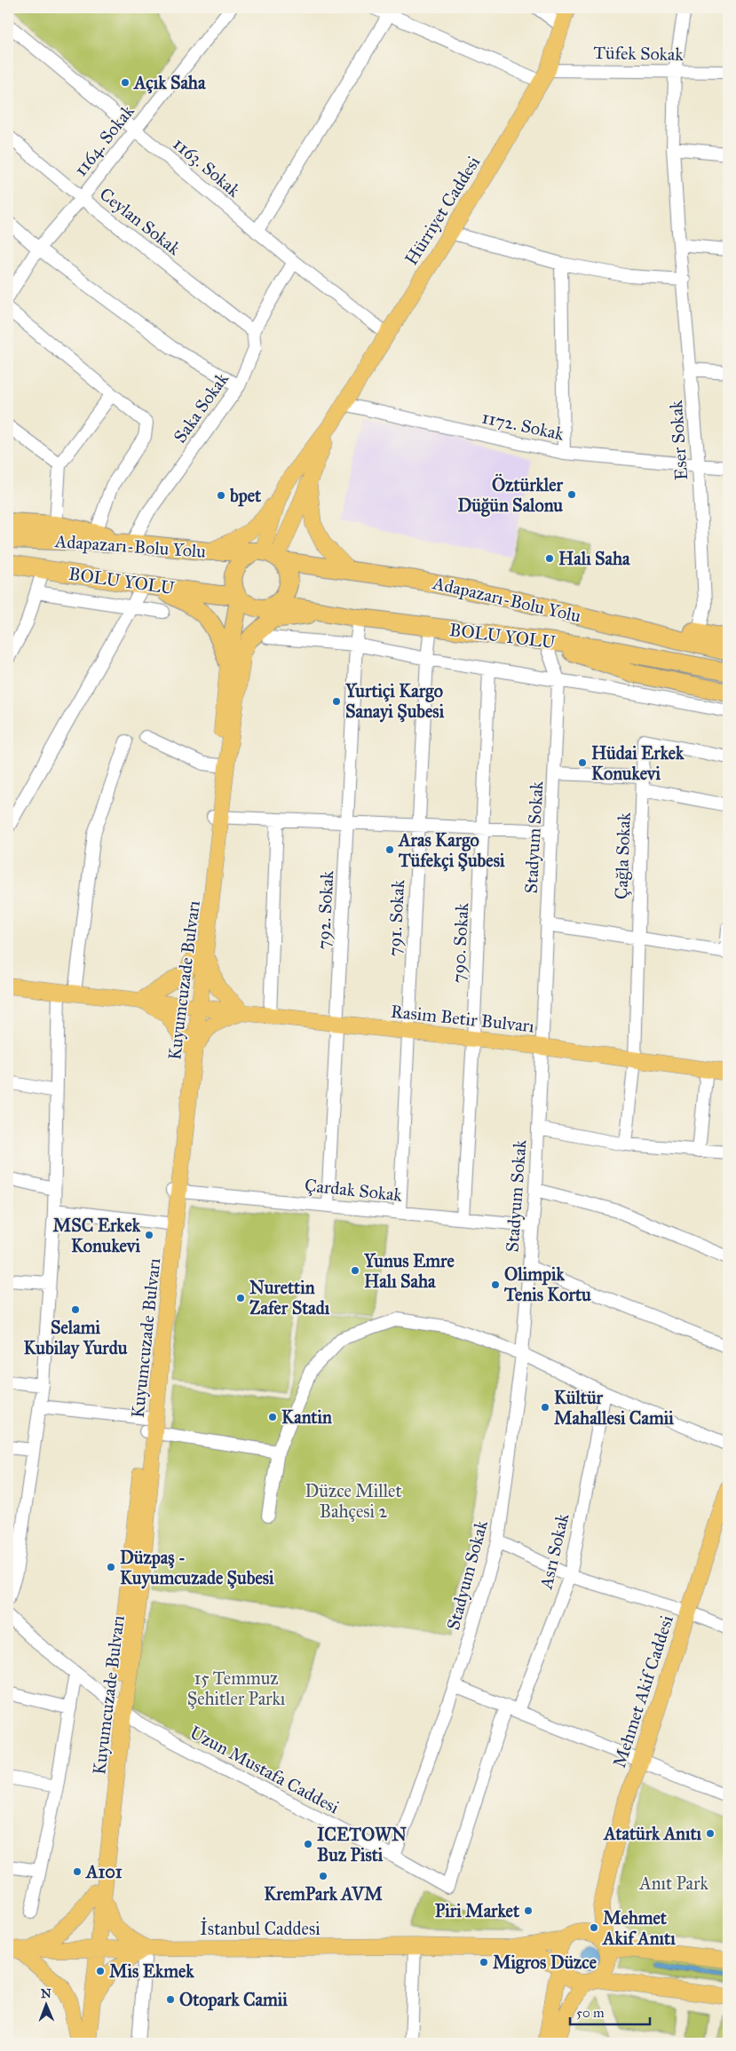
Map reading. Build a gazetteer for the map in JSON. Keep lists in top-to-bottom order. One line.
{"streets":{"highway":["Adapazarı-Bolu Yolu","BOLU YOLU"],"main road":["Hürriyet Caddesi","Kuyumcuzade Bulvarı","Rasim Betir Bulvarı","Mehmet Akif Caddesi","İstanbul Caddesi"],"street":["Tüfek Sokak","1164. Sokak","1163. Sokak","Ceylan Sokak","Saka Sokak","1172. Sokak","Eser Sokak","Stadyum Sokak","Çağla Sokak","792. Sokak","791. Sokak","790. Sokak","Çardak Sokak","Asrı Sokak","Uzun Mustafa Caddesi"]},"crossings":[["Tüfek Sokak","Hürriyet Caddesi"],["Tüfek Sokak","Eser Sokak"],["1164. Sokak","1163. Sokak"],["1164. Sokak","Ceylan Sokak"],["1163. Sokak","Hürriyet Caddesi"],["1163. Sokak","Saka Sokak"],["Hürriyet Caddesi","1172. Sokak"],["Hürriyet Caddesi","Adapazarı-Bolu Yolu"],["Hürriyet Caddesi","BOLU YOLU"],["Ceylan Sokak","Saka Sokak"],["Saka Sokak","Adapazarı-Bolu Yolu"],["1172. Sokak","Eser Sokak"],["Adapazarı-Bolu Yolu","BOLU YOLU"],["BOLU YOLU","792. Sokak"],["BOLU YOLU","791. Sokak"],["Stadyum Sokak","Rasim Betir Bulvarı"],["Stadyum Sokak","Çardak Sokak"],["Stadyum Sokak","Uzun Mustafa Caddesi"],["Çağla Sokak","Rasim Betir Bulvarı"],["792. Sokak","Rasim Betir Bulvarı"],["792. Sokak","Çardak Sokak"],["791. Sokak","Rasim Betir Bulvarı"],["791. Sokak","Çardak Sokak"],["790. Sokak","Rasim Betir Bulvarı"],["790. Sokak","Çardak Sokak"],["Kuyumcuzade Bulvarı","Rasim Betir Bulvarı"],["Kuyumcuzade Bulvarı","Çardak Sokak"],["Kuyumcuzade Bulvarı","Uzun Mustafa Caddesi"],["Kuyumcuzade Bulvarı","İstanbul Caddesi"]],"parks":["Düzce Millet Bahçesi 2","15 Temmuz Şehitler Parkı","Anıt Park"],"places":["Açık Saha","Öztürkler Düğün Salonu","bpet","Halı Saha","Yurtiçi Kargo Sanayi Şubesi","Hüdai Erkek Konukevi","Aras Kargo Tüfekçi Şubesi","MSC Erkek Konukevi","Yunus Emre Halı Saha","Olimpik Tenis Kortu","Nurettin Zafer Stadı","Selami Kubilay Yurdu","Kültür Mahallesi Camii","Kantin","Düzpaş - Kuyumcuzade Şubesi","Atatürk Anıtı","ICETOWN Buz Pisti","A101","KremPark AVM","Piri Market","Mehmet Akif Anıtı","Migros Düzce","Mis Ekmek","Otopark Camii"],"scale_bar":"50 m","north":"top"}
